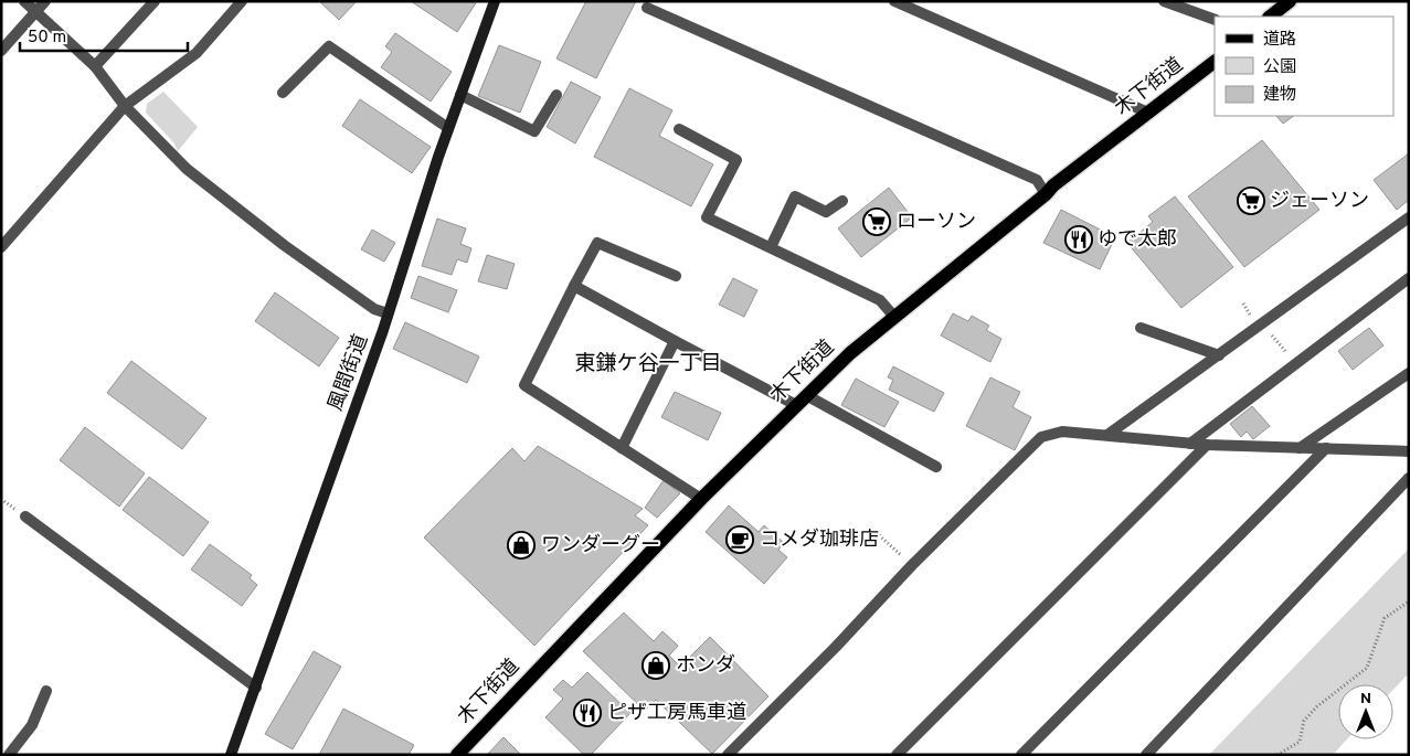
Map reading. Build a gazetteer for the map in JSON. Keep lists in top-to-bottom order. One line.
{"streets":{"main road":["木下街道"],"street":["風間街道"]},"districts":["東鎌ケ谷一丁目"],"places":{"supermarket":["ジェーソン","ローソン"],"restaurant":["ゆで太郎","ピザ工房馬車道"],"cafe":["コメダ珈琲店"],"shop":["ワンダーグー","ホンダ"]},"legend":["道路","公園","建物"],"scale_bar":"50 m","north":"top"}
